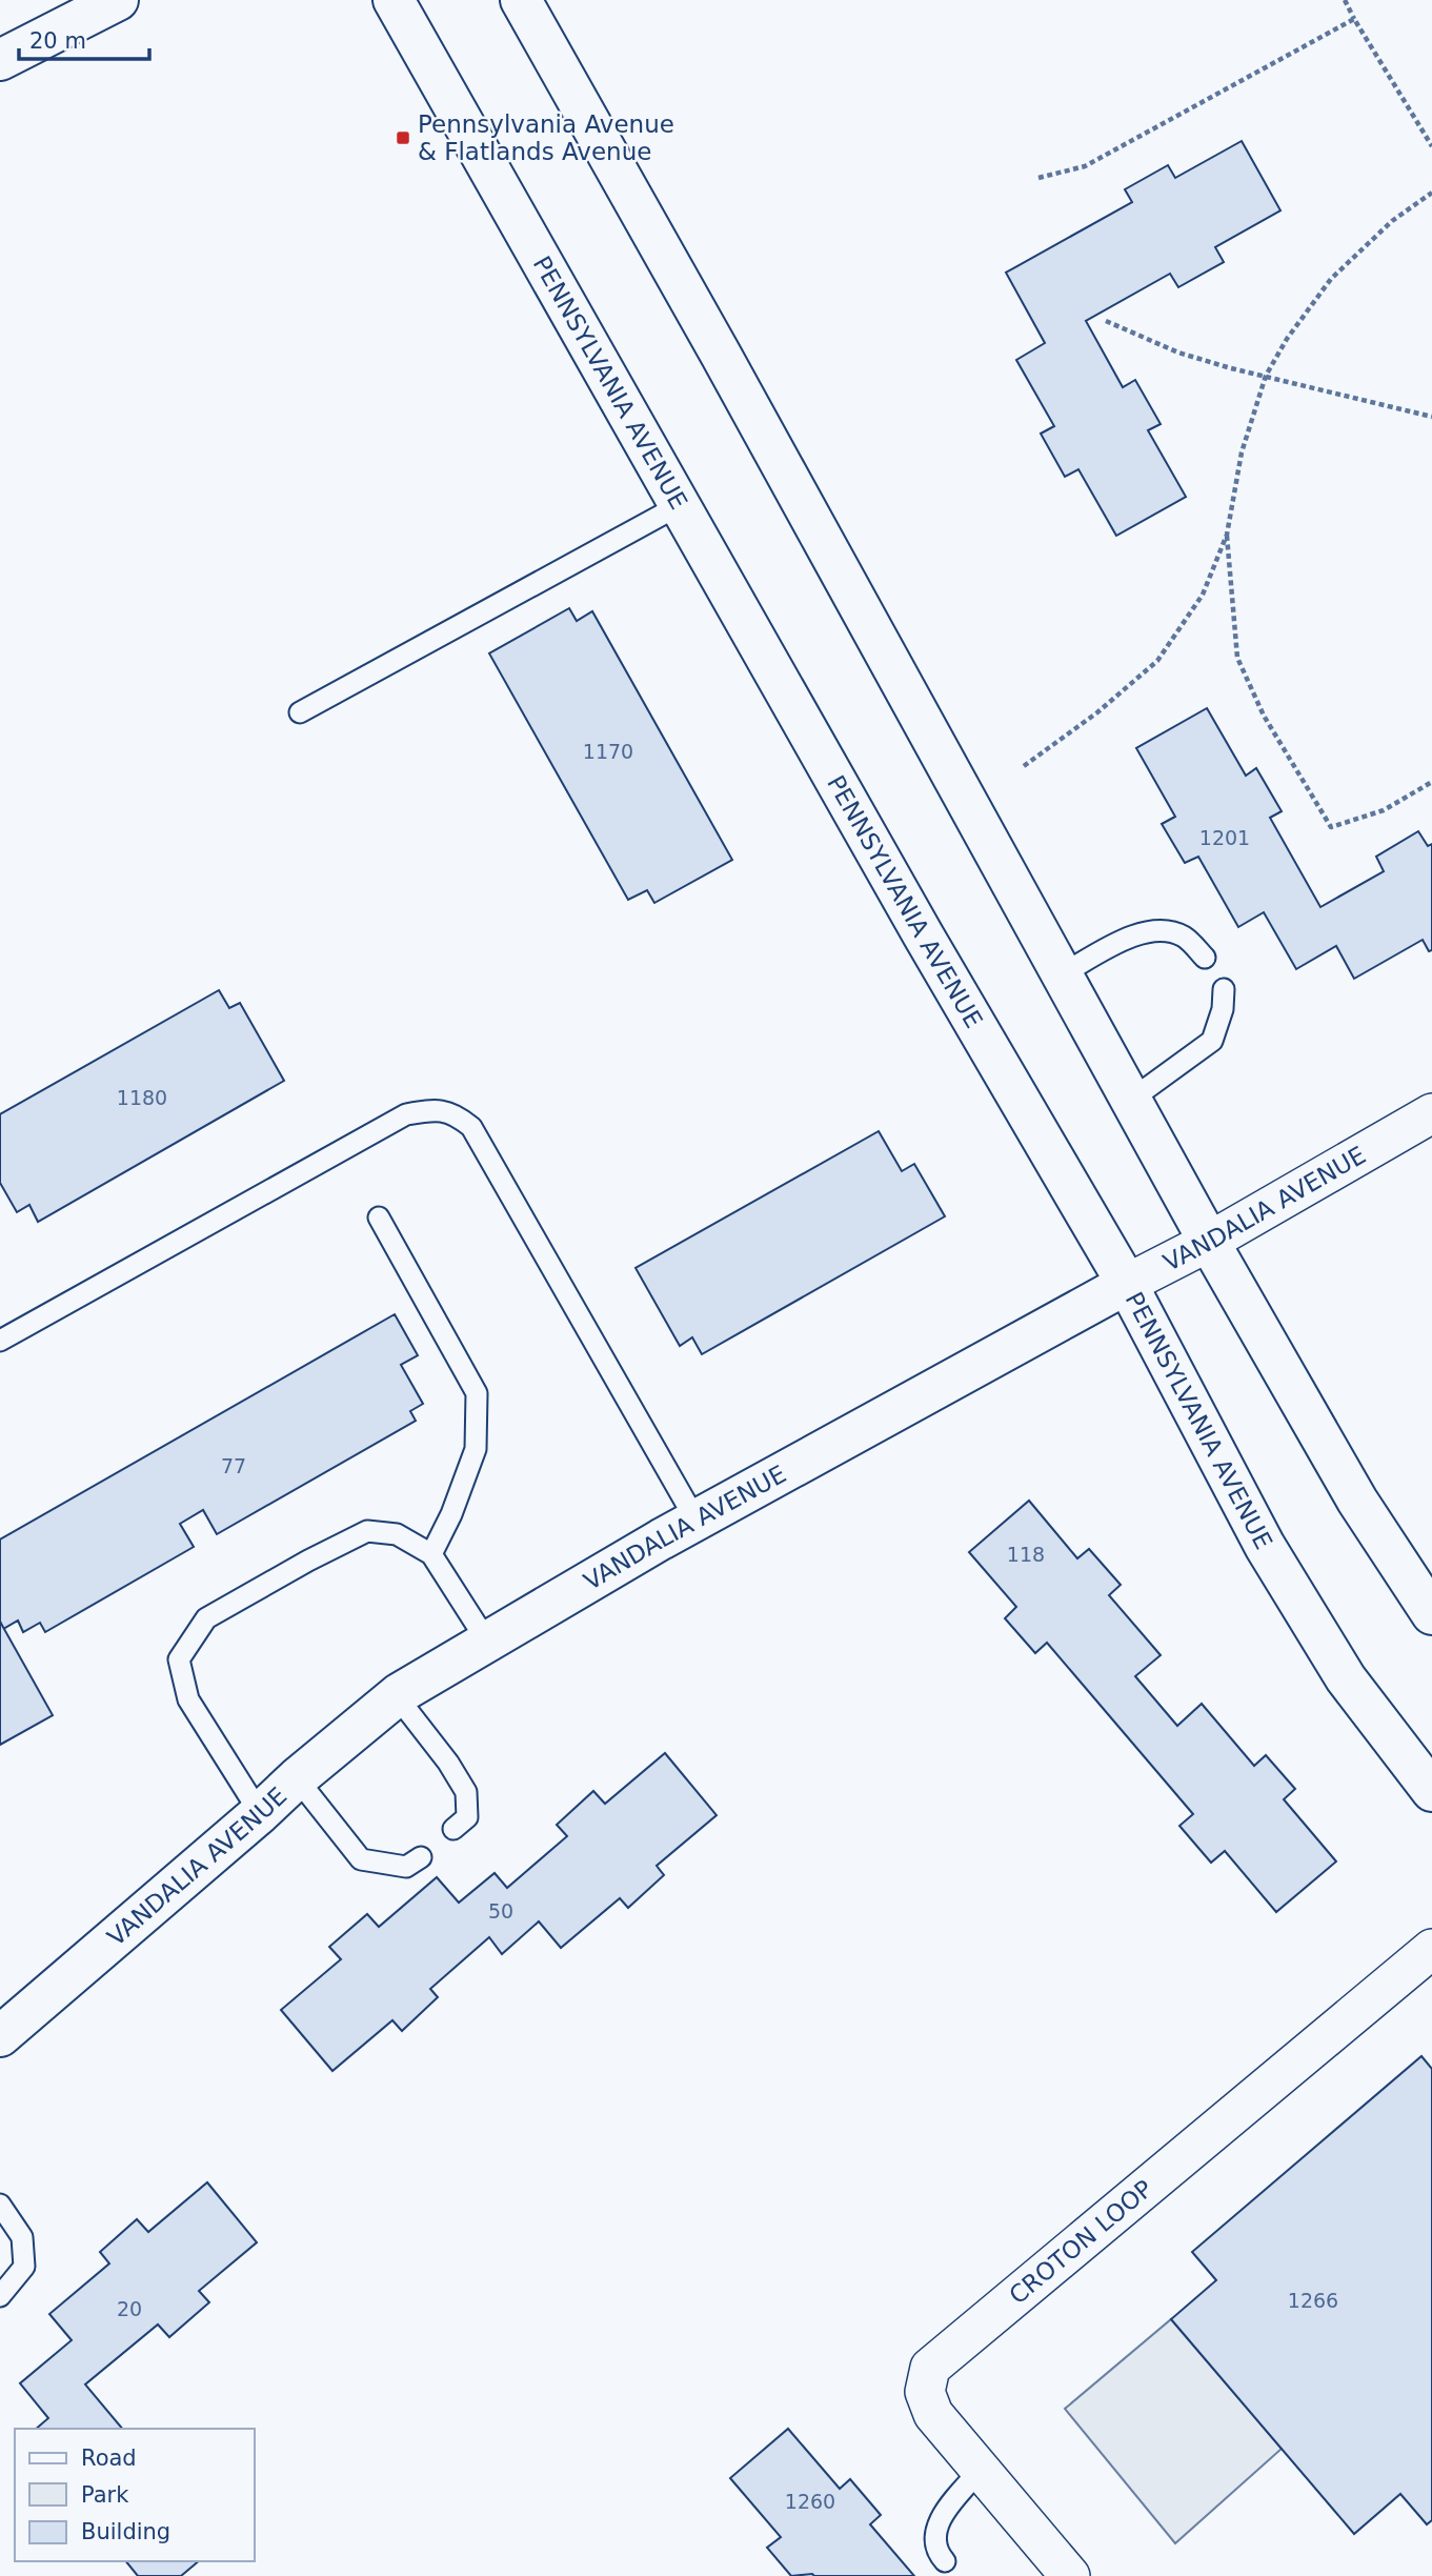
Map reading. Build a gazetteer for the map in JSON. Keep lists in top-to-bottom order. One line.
{"streets":{"main road":["PENNSYLVANIA AVENUE","VANDALIA AVENUE"],"street":["CROTON LOOP"]},"crossings":[["PENNSYLVANIA AVENUE","VANDALIA AVENUE"]],"places":{"transit":["Pennsylvania Avenue & Flatlands Avenue"]},"house_numbers":["1170","1201","1180","77","118","50","1266","20","1260"],"legend":["Road","Park","Building"],"scale_bar":"20 m"}
